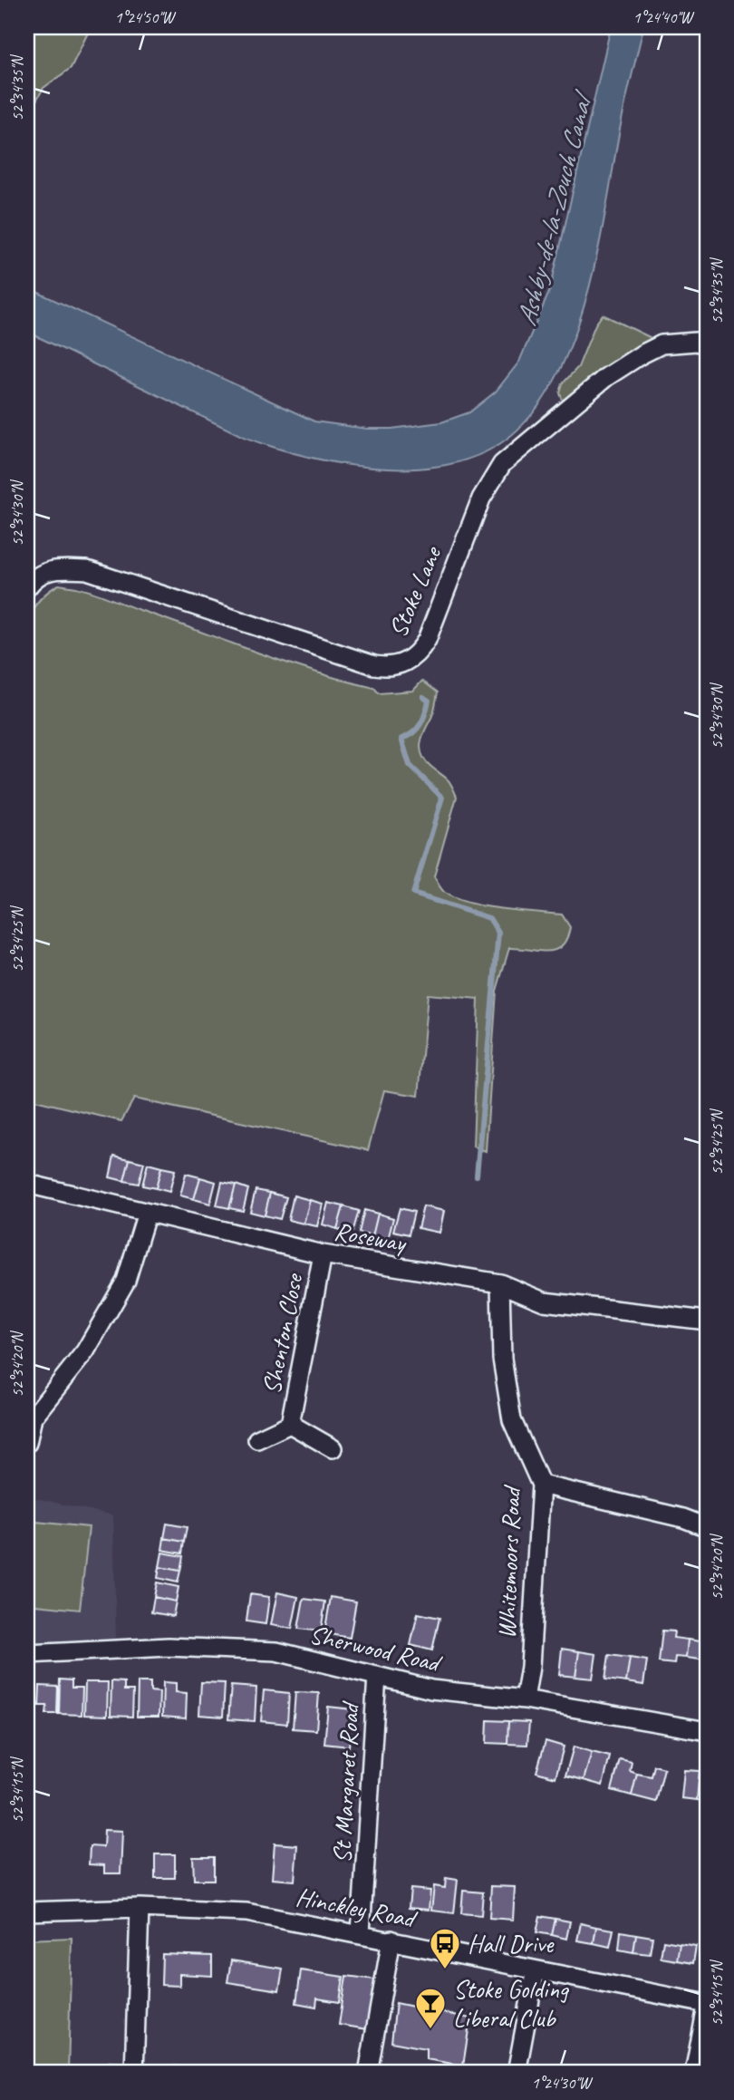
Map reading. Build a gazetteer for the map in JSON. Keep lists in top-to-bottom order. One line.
{"streets":{"street":["Stoke Lane","Roseway","Shenton Close","Whitemoors Road","Sherwood Road","St Margaret Road","Hinckley Road"]},"crossings":[["Roseway","Shenton Close"],["Roseway","Whitemoors Road"],["Whitemoors Road","Sherwood Road"],["Sherwood Road","St Margaret Road"],["St Margaret Road","Hinckley Road"]],"water":["Ashby-de-la-Zouch Canal"],"places":{"bus stop":["Hall Drive"],"bar":["Stoke Golding Liberal Club"]},"coordinates":["1°24'50\"W","1°24'40\"W","52°34'35\"N","52°34'30\"N","52°34'25\"N","52°34'20\"N","52°34'15\"N","1°24'30\"W"]}
